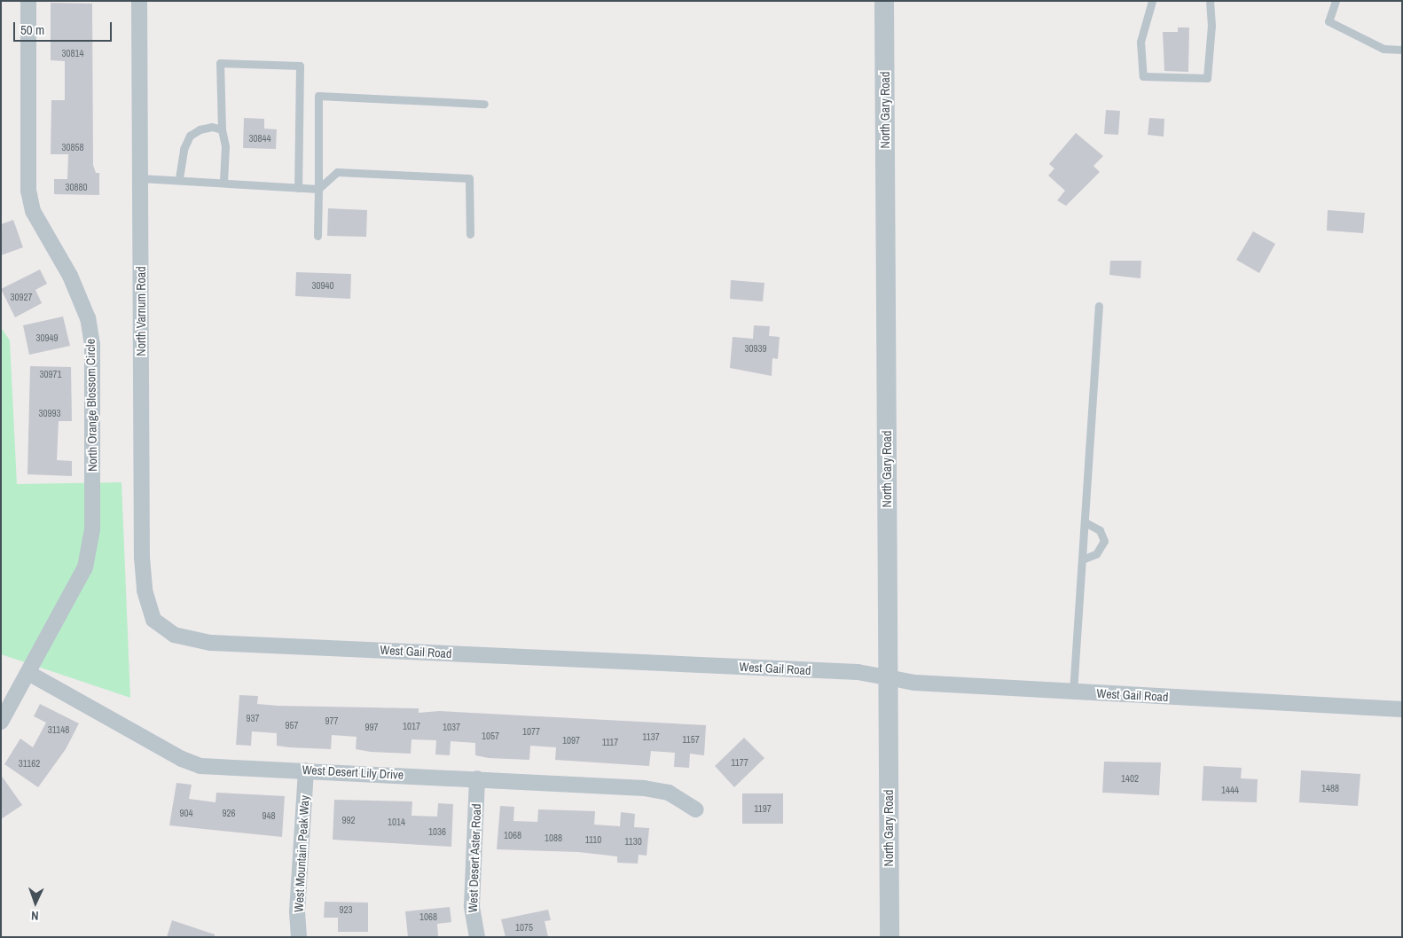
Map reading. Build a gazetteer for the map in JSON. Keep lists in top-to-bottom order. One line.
{"streets":{"street":["North Gary Road","North Varnum Road","North Orange Blossom Circle","West Gail Road","West Desert Lily Drive","West Mountain Peak Way","West Desert Aster Road"]},"crossings":[["North Gary Road","West Gail Road"],["North Varnum Road","West Gail Road"],["North Orange Blossom Circle","West Desert Lily Drive"],["West Desert Lily Drive","West Mountain Peak Way"],["West Desert Lily Drive","West Desert Aster Road"]],"house_numbers":["30814","30844","30858","30880","30940","30927","30949","30939","30971","30993","937","977","957","1017","997","1037","31148","1077","1057","1137","1157","1097","1117","1177","31162","1402","1488","1444","1197","904","926","948","992","1014","1036","1068","1088","1110","1130","923","1068","1075"],"scale_bar":"50 m","north":"bottom"}
